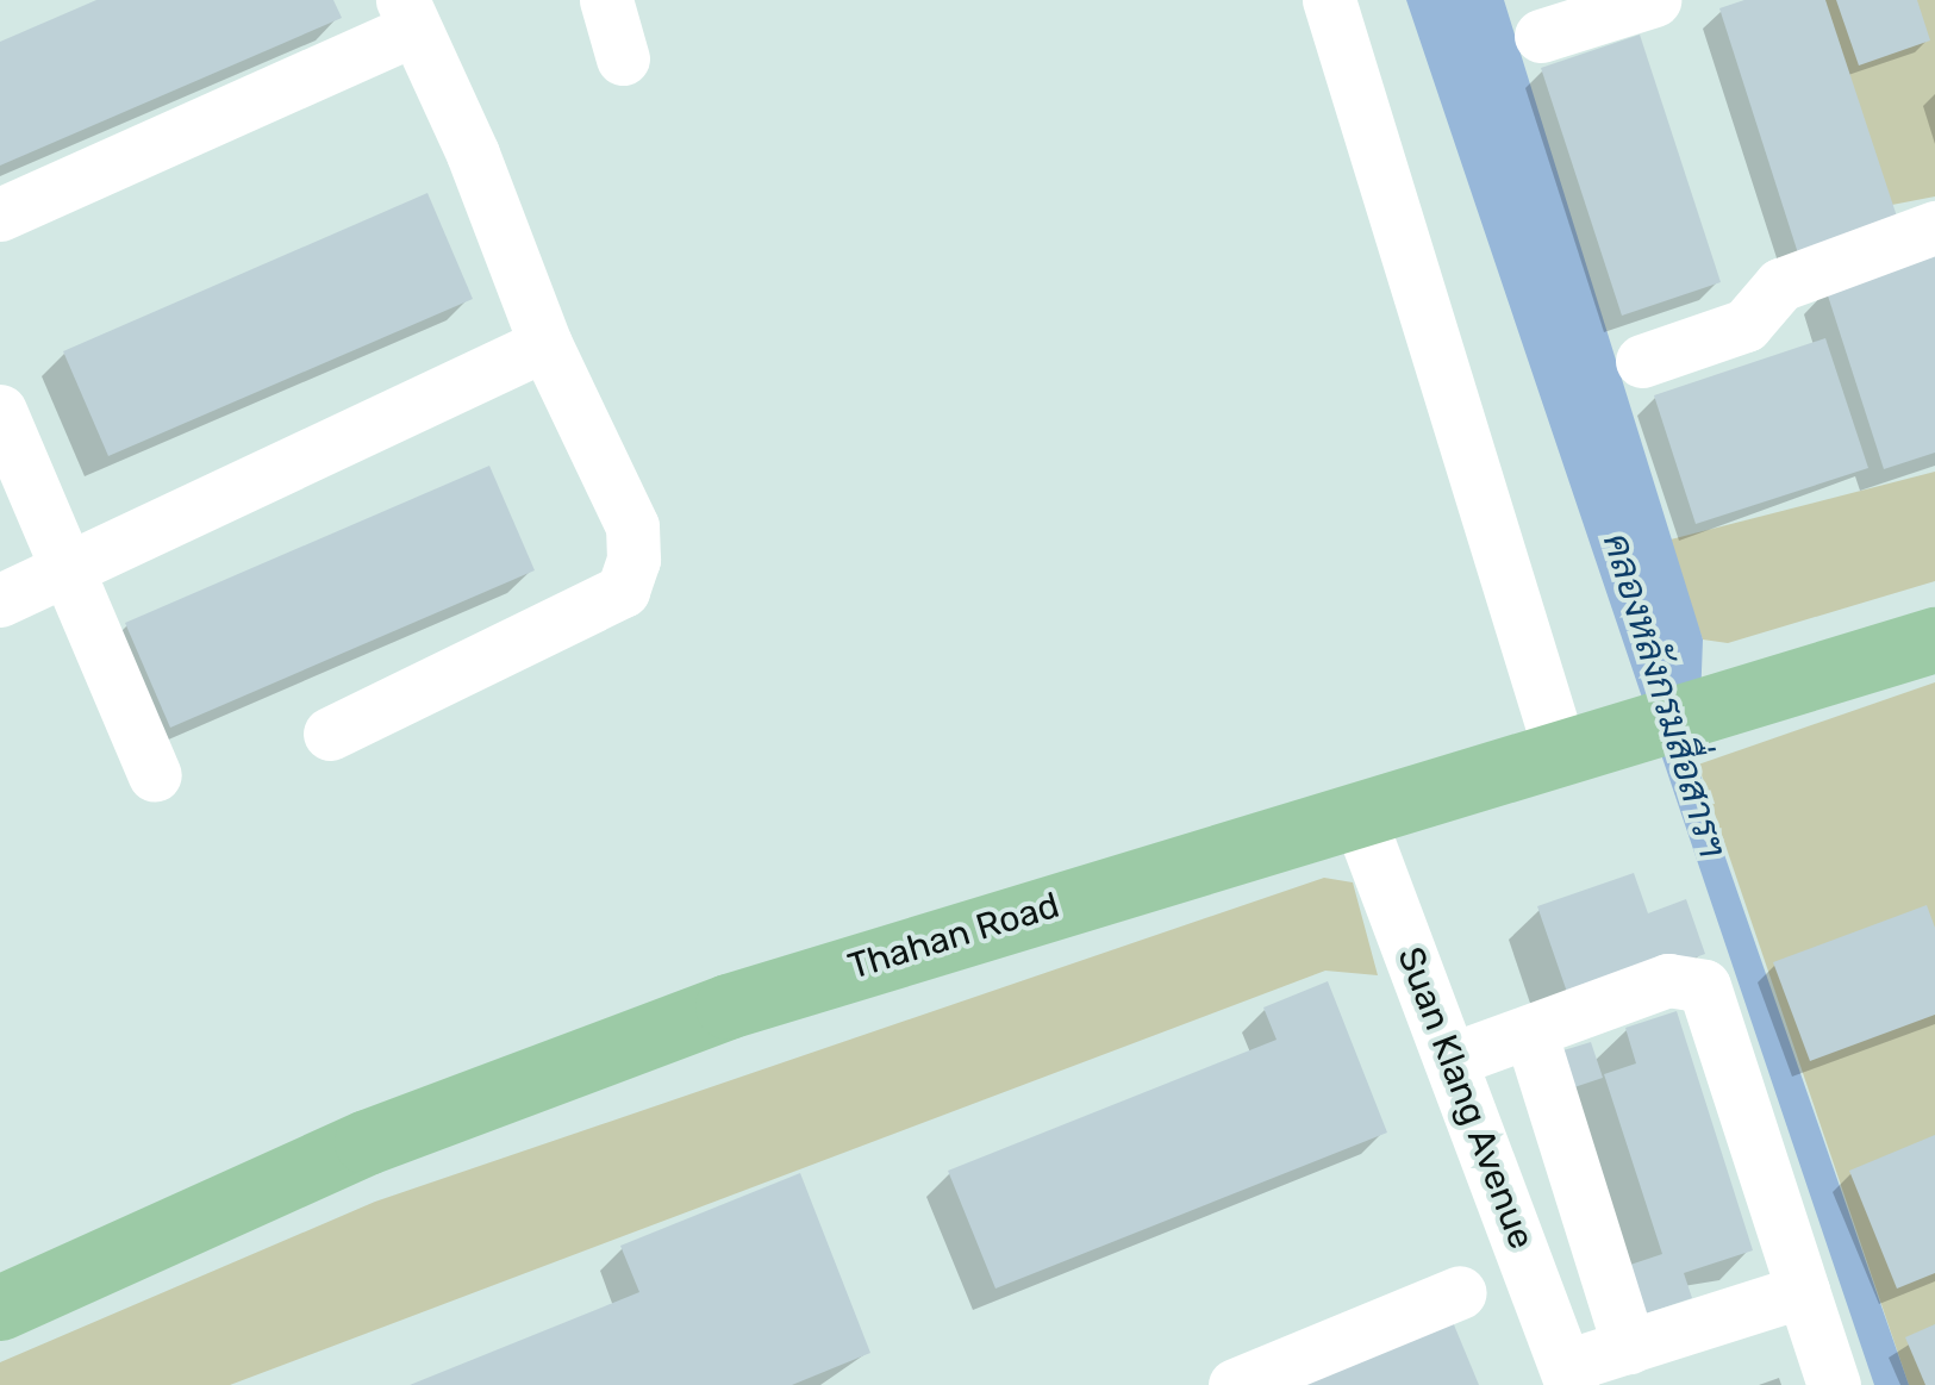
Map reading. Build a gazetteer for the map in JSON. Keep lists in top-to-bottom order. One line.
{"streets":{"main road":["Thahan Road"],"street":["Suan Klang Avenue"]},"crossings":[["Thahan Road","Suan Klang Avenue"]],"water":["คลองหลังกรมสื่อสารฯ"]}
